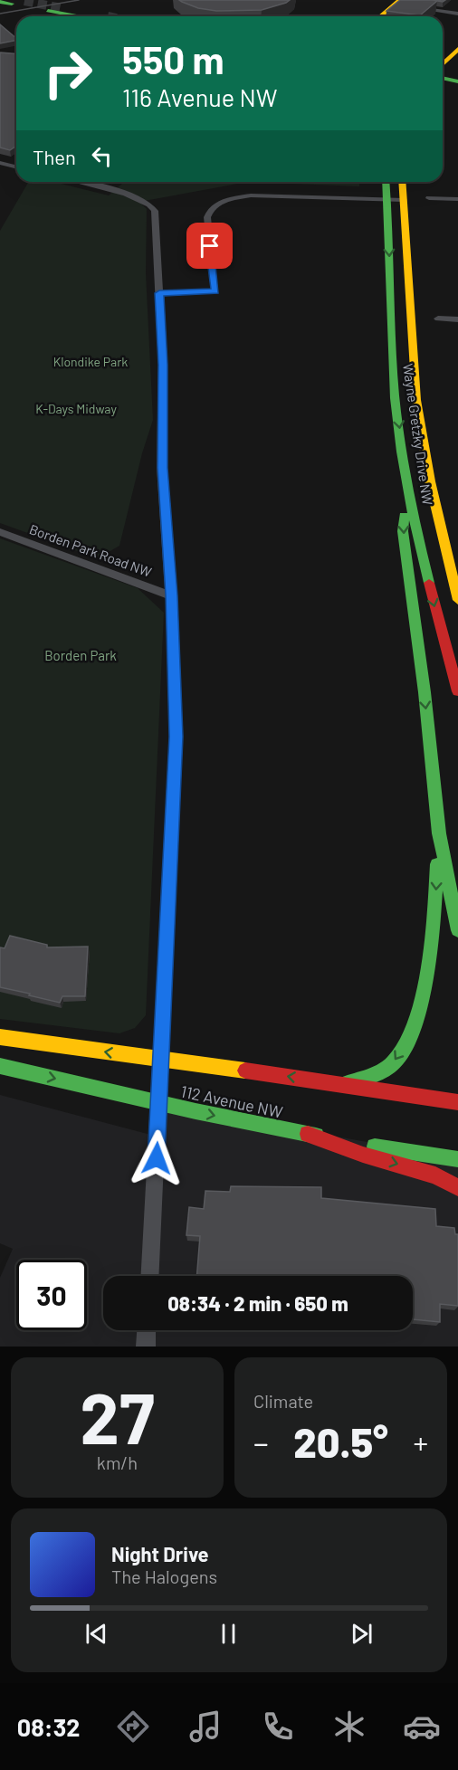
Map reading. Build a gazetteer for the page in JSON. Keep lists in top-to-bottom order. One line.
{"streets":{"main road":["Wayne Gretzky Drive NW","112 Avenue NW"],"street":["Borden Park Road NW"]},"parks":["Klondike Park","K-Days Midway","Borden Park"],"page":{"turn":["550 m","116 Avenue NW"],"then":"Then","limit":"30","trip":"08:34 · 2 min · 650 m","tile":[["27","km/h"],"Climate"],"heat":["−","20.5°","+"],"song":["Night Drive","The Halogens"],"tabs":"08:32"}}
